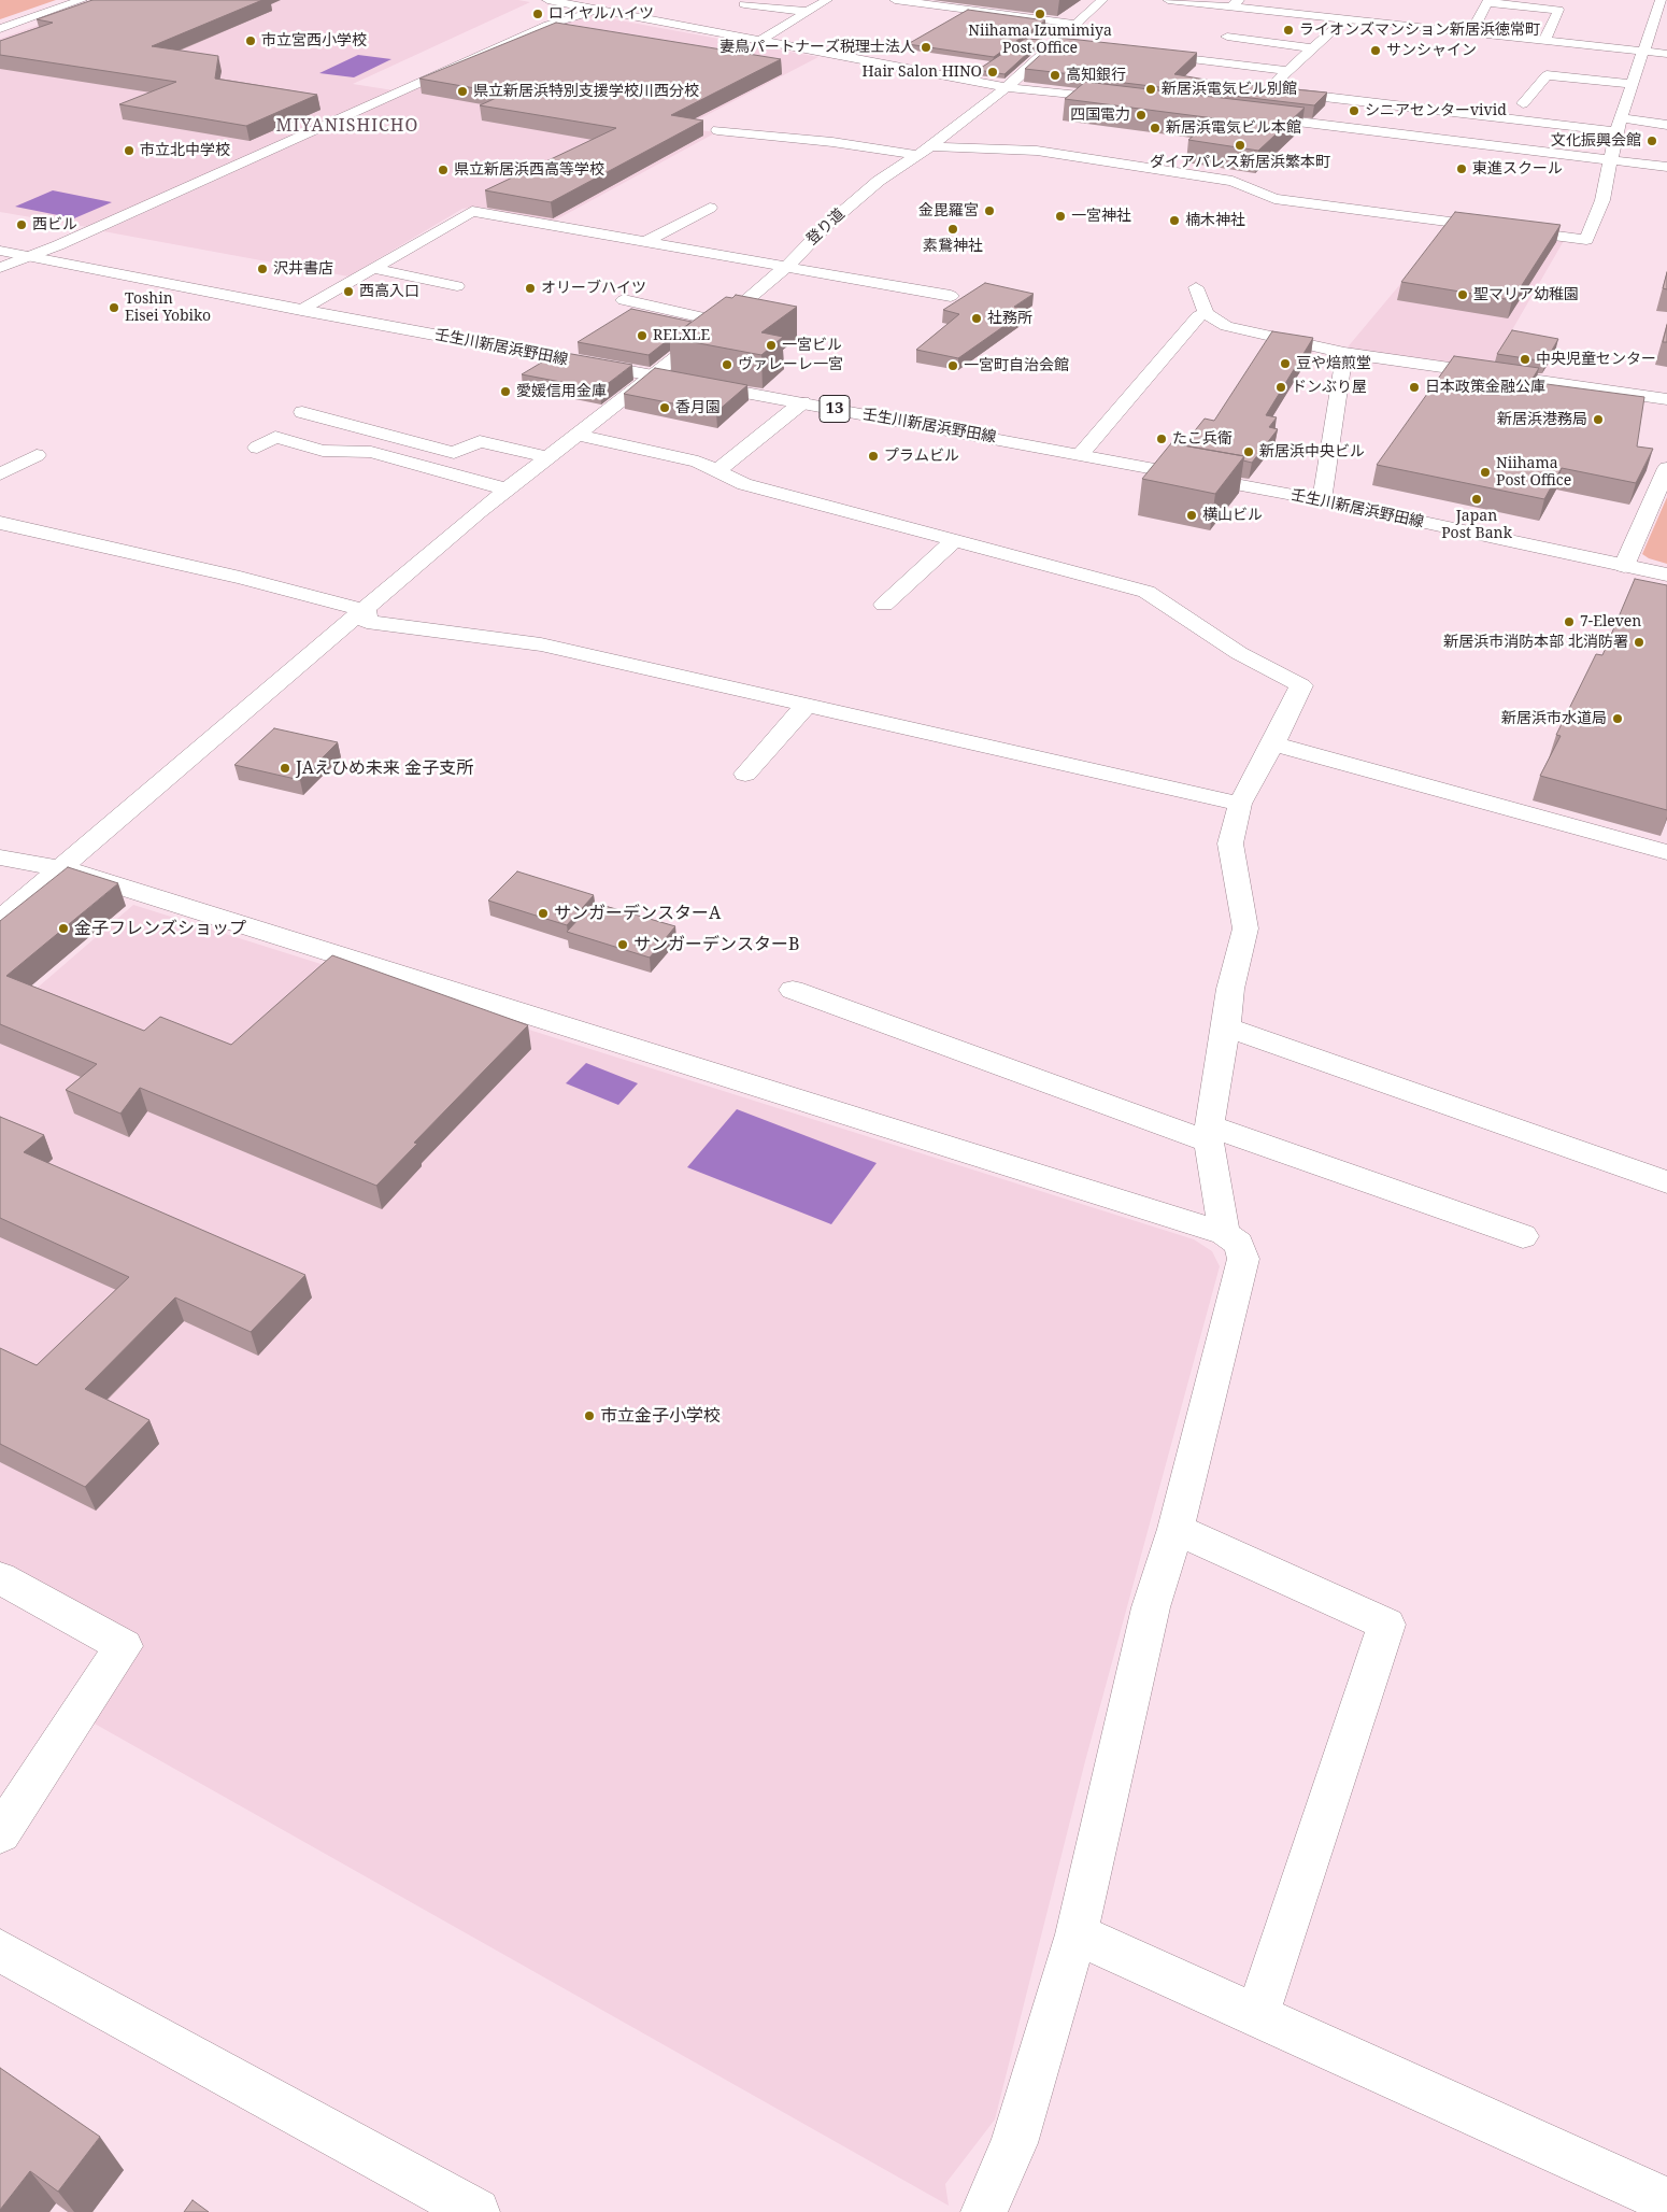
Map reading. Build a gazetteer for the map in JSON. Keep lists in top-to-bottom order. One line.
{"streets":{"street":["登り道","壬生川新居浜野田線","13"]},"crossings":[["登り道","壬生川新居浜野田線"]],"districts":["MIYANISHICHO"],"places":["ロイヤルハイツ","Niihama Izumimiya Post Office","ライオンズマンション新居浜徳常町","市立宮西小学校","妻鳥パートナーズ税理士法人","サンシャイン","Hair Salon HINO","高知銀行","新居浜電気ビル別館","県立新居浜特別支援学校川西分校","シニアセンターvivid","四国電力","新居浜電気ビル本館","文化振興会館","ダイアパレス新居浜繁本町","市立北中学校","東進スクール","県立新居浜西高等学校","金毘羅宮","一宮神社","楠木神社","西ビル","素鵞神社","沢井書店","オリーブハイツ","西高入口","聖マリア幼稚園","Toshin Eisei Yobiko","社務所","RELXLE","一宮ビル","中央児童センター","豆や焙煎堂","ヴァレーレ一宮","一宮町自治会館","ドンぶり屋","日本政策金融公庫","愛媛信用金庫","香月園","新居浜港務局","たこ兵衛","新居浜中央ビル","プラムビル","Niihama Post Office","Japan Post Bank","横山ビル","7-Eleven","新居浜市消防本部 北消防署","新居浜市水道局","JAえひめ未来 金子支所","サンガーデンスターA","金子フレンズショップ","サンガーデンスターB","市立金子小学校"]}
